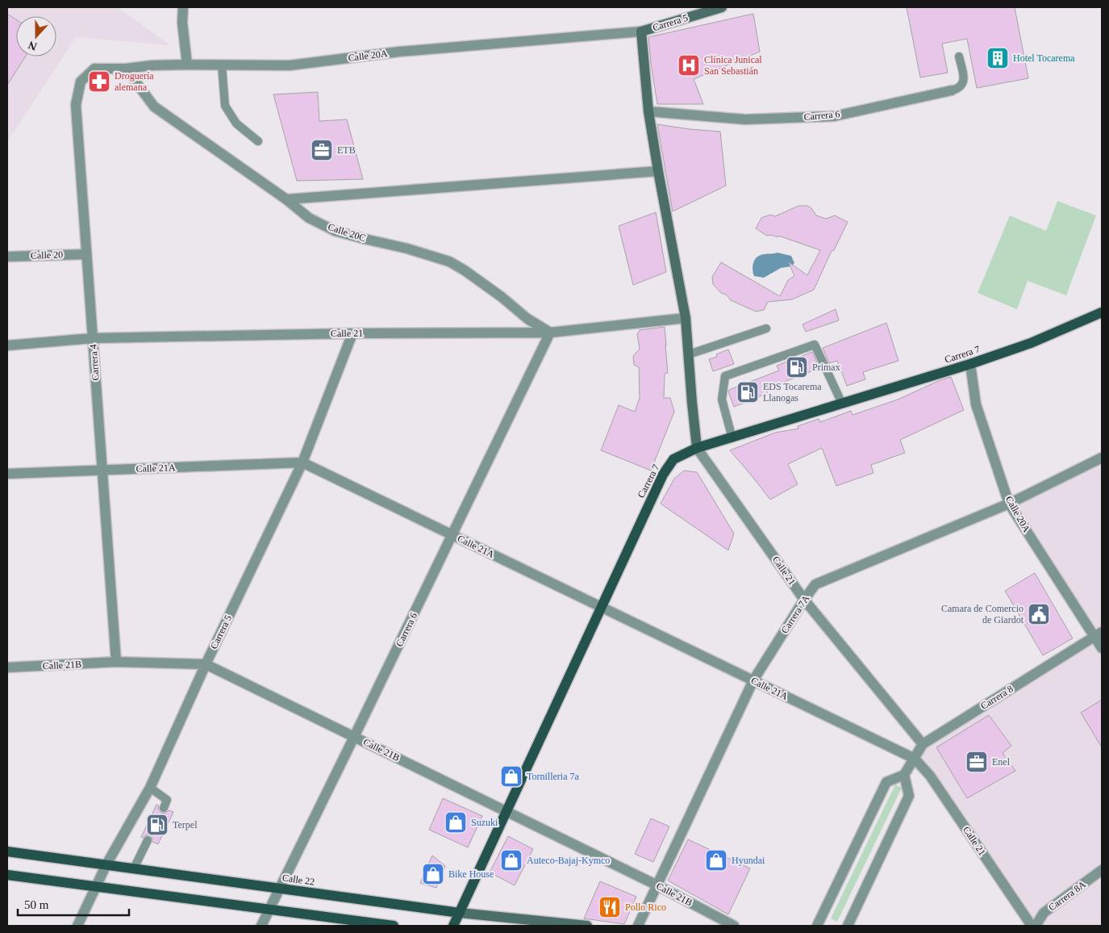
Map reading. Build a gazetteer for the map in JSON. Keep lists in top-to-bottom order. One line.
{"streets":{"main road":["Carrera 7","Calle 22"],"street":["Carrera 5","Calle 20A","Carrera 6","Calle 20C","Calle 20","Calle 21","Carrera 4","Calle 21A","Carrera 7A","Calle 21B","Carrera 8","Carrera 8A"]},"crossings":[["Carrera 5","Calle 20A"],["Carrera 5","Calle 21"],["Carrera 5","Calle 21A"],["Carrera 5","Calle 21B"],["Carrera 5","Calle 22"],["Calle 20A","Calle 20C"],["Calle 20A","Carrera 7"],["Calle 20A","Carrera 4"],["Calle 20A","Carrera 7A"],["Calle 20A","Carrera 8"],["Carrera 6","Calle 20C"],["Carrera 6","Calle 21"],["Carrera 6","Calle 21A"],["Carrera 6","Calle 21B"],["Carrera 6","Calle 22"],["Calle 20C","Calle 21"],["Calle 20","Carrera 4"],["Calle 21","Carrera 7"],["Calle 21","Carrera 4"],["Calle 21","Calle 21A"],["Calle 21","Carrera 7A"],["Calle 21","Carrera 8"],["Carrera 7","Calle 21A"],["Carrera 7","Calle 21B"],["Carrera 7","Calle 22"],["Carrera 4","Calle 21A"],["Carrera 4","Calle 21B"],["Calle 21A","Carrera 7A"],["Calle 21A","Carrera 8"],["Carrera 7A","Calle 21B"]],"places":{"building":["Hotel Tocarema"],"hospital":["Clínica Junical San Sebastián"],"pharmacy":["Droguería alemana"],"office":["ETB","Enel"],"fuel station":["Primax","EDS Tocarema Llanogas","Terpel"],"public building":["Camara de Comercio de Giardot"],"shop":["Tornilleria 7a","Suzuki","Auteco-Bajaj-Kymco","Hyundai","Bike House"],"restaurant":["Pollo Rico"]},"scale_bar":"50 m","north":"bottom"}
